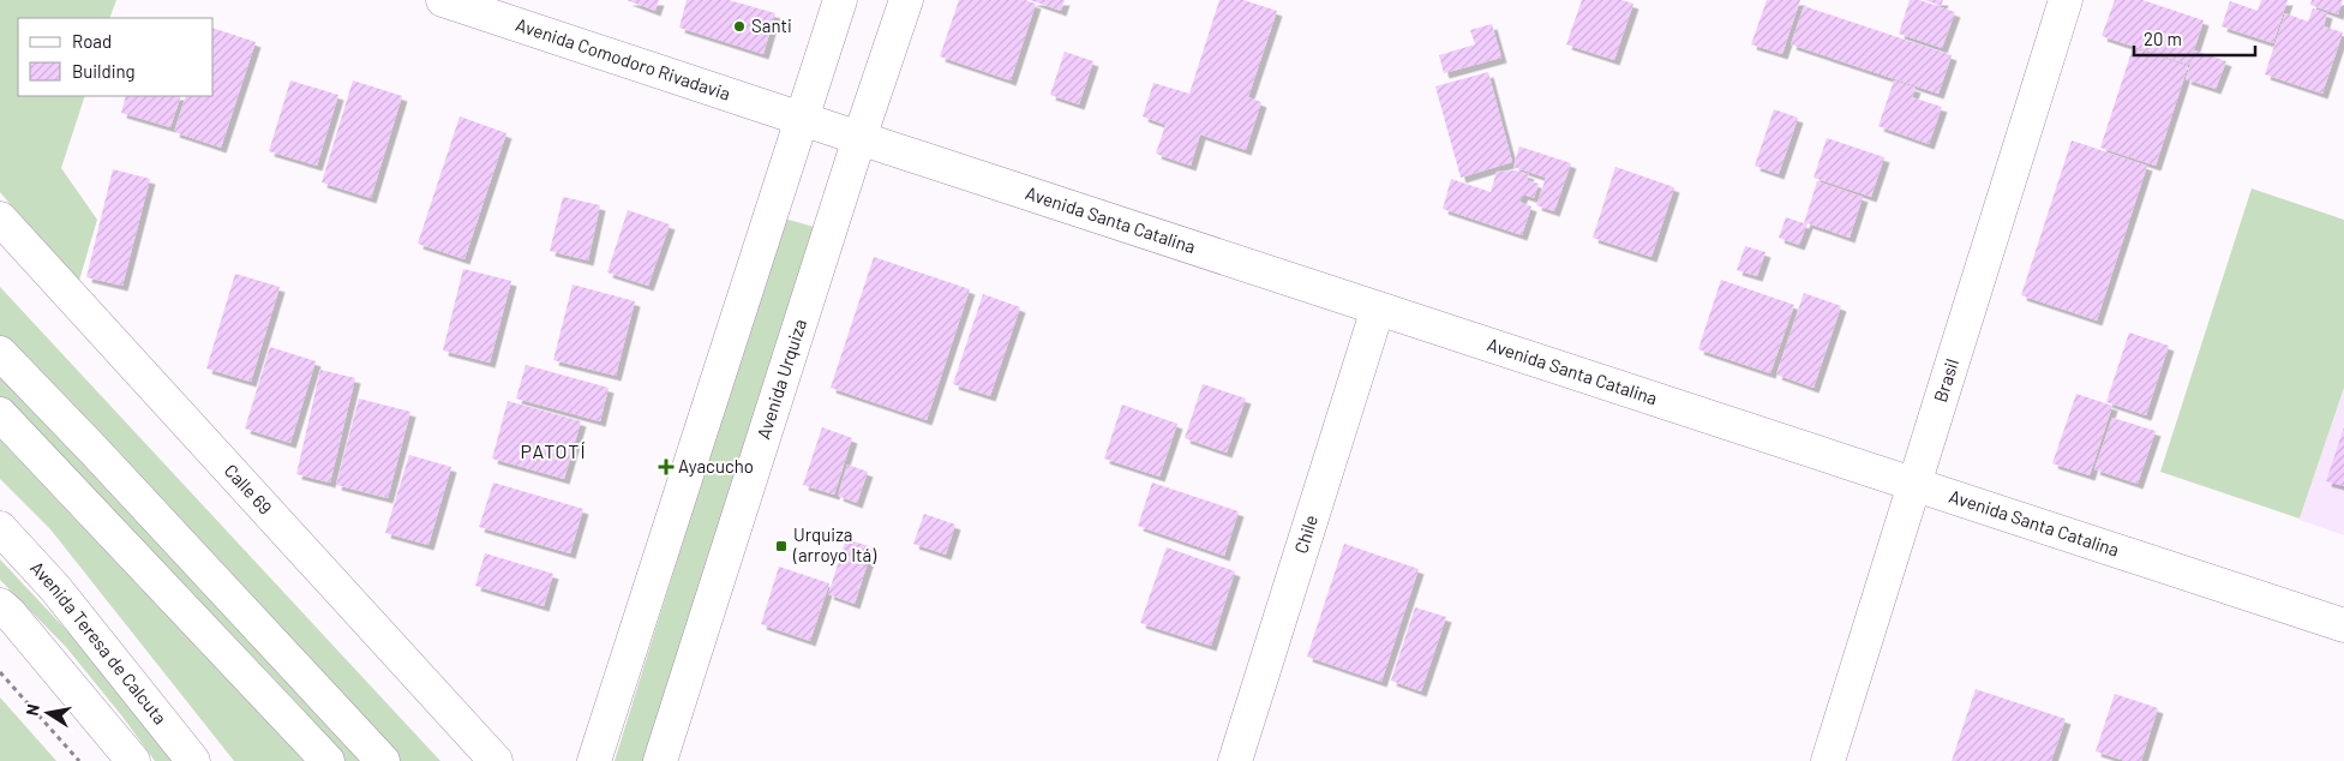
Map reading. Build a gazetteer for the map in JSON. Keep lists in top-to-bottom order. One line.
{"streets":{"main road":["Avenida Comodoro Rivadavia","Avenida Santa Catalina","Avenida Urquiza","Brasil","Calle 69","Chile","Avenida Teresa de Calcuta"]},"crossings":[["Avenida Comodoro Rivadavia","Avenida Santa Catalina"],["Avenida Santa Catalina","Avenida Urquiza"],["Avenida Santa Catalina","Brasil"],["Avenida Santa Catalina","Chile"]],"districts":["PATOTÍ"],"places":{"other":["Santi"],"health":["Ayacucho"],"transit":["Urquiza (arroyo Itá)"]},"legend":["Road","Building"],"scale_bar":"20 m","north":"left"}
